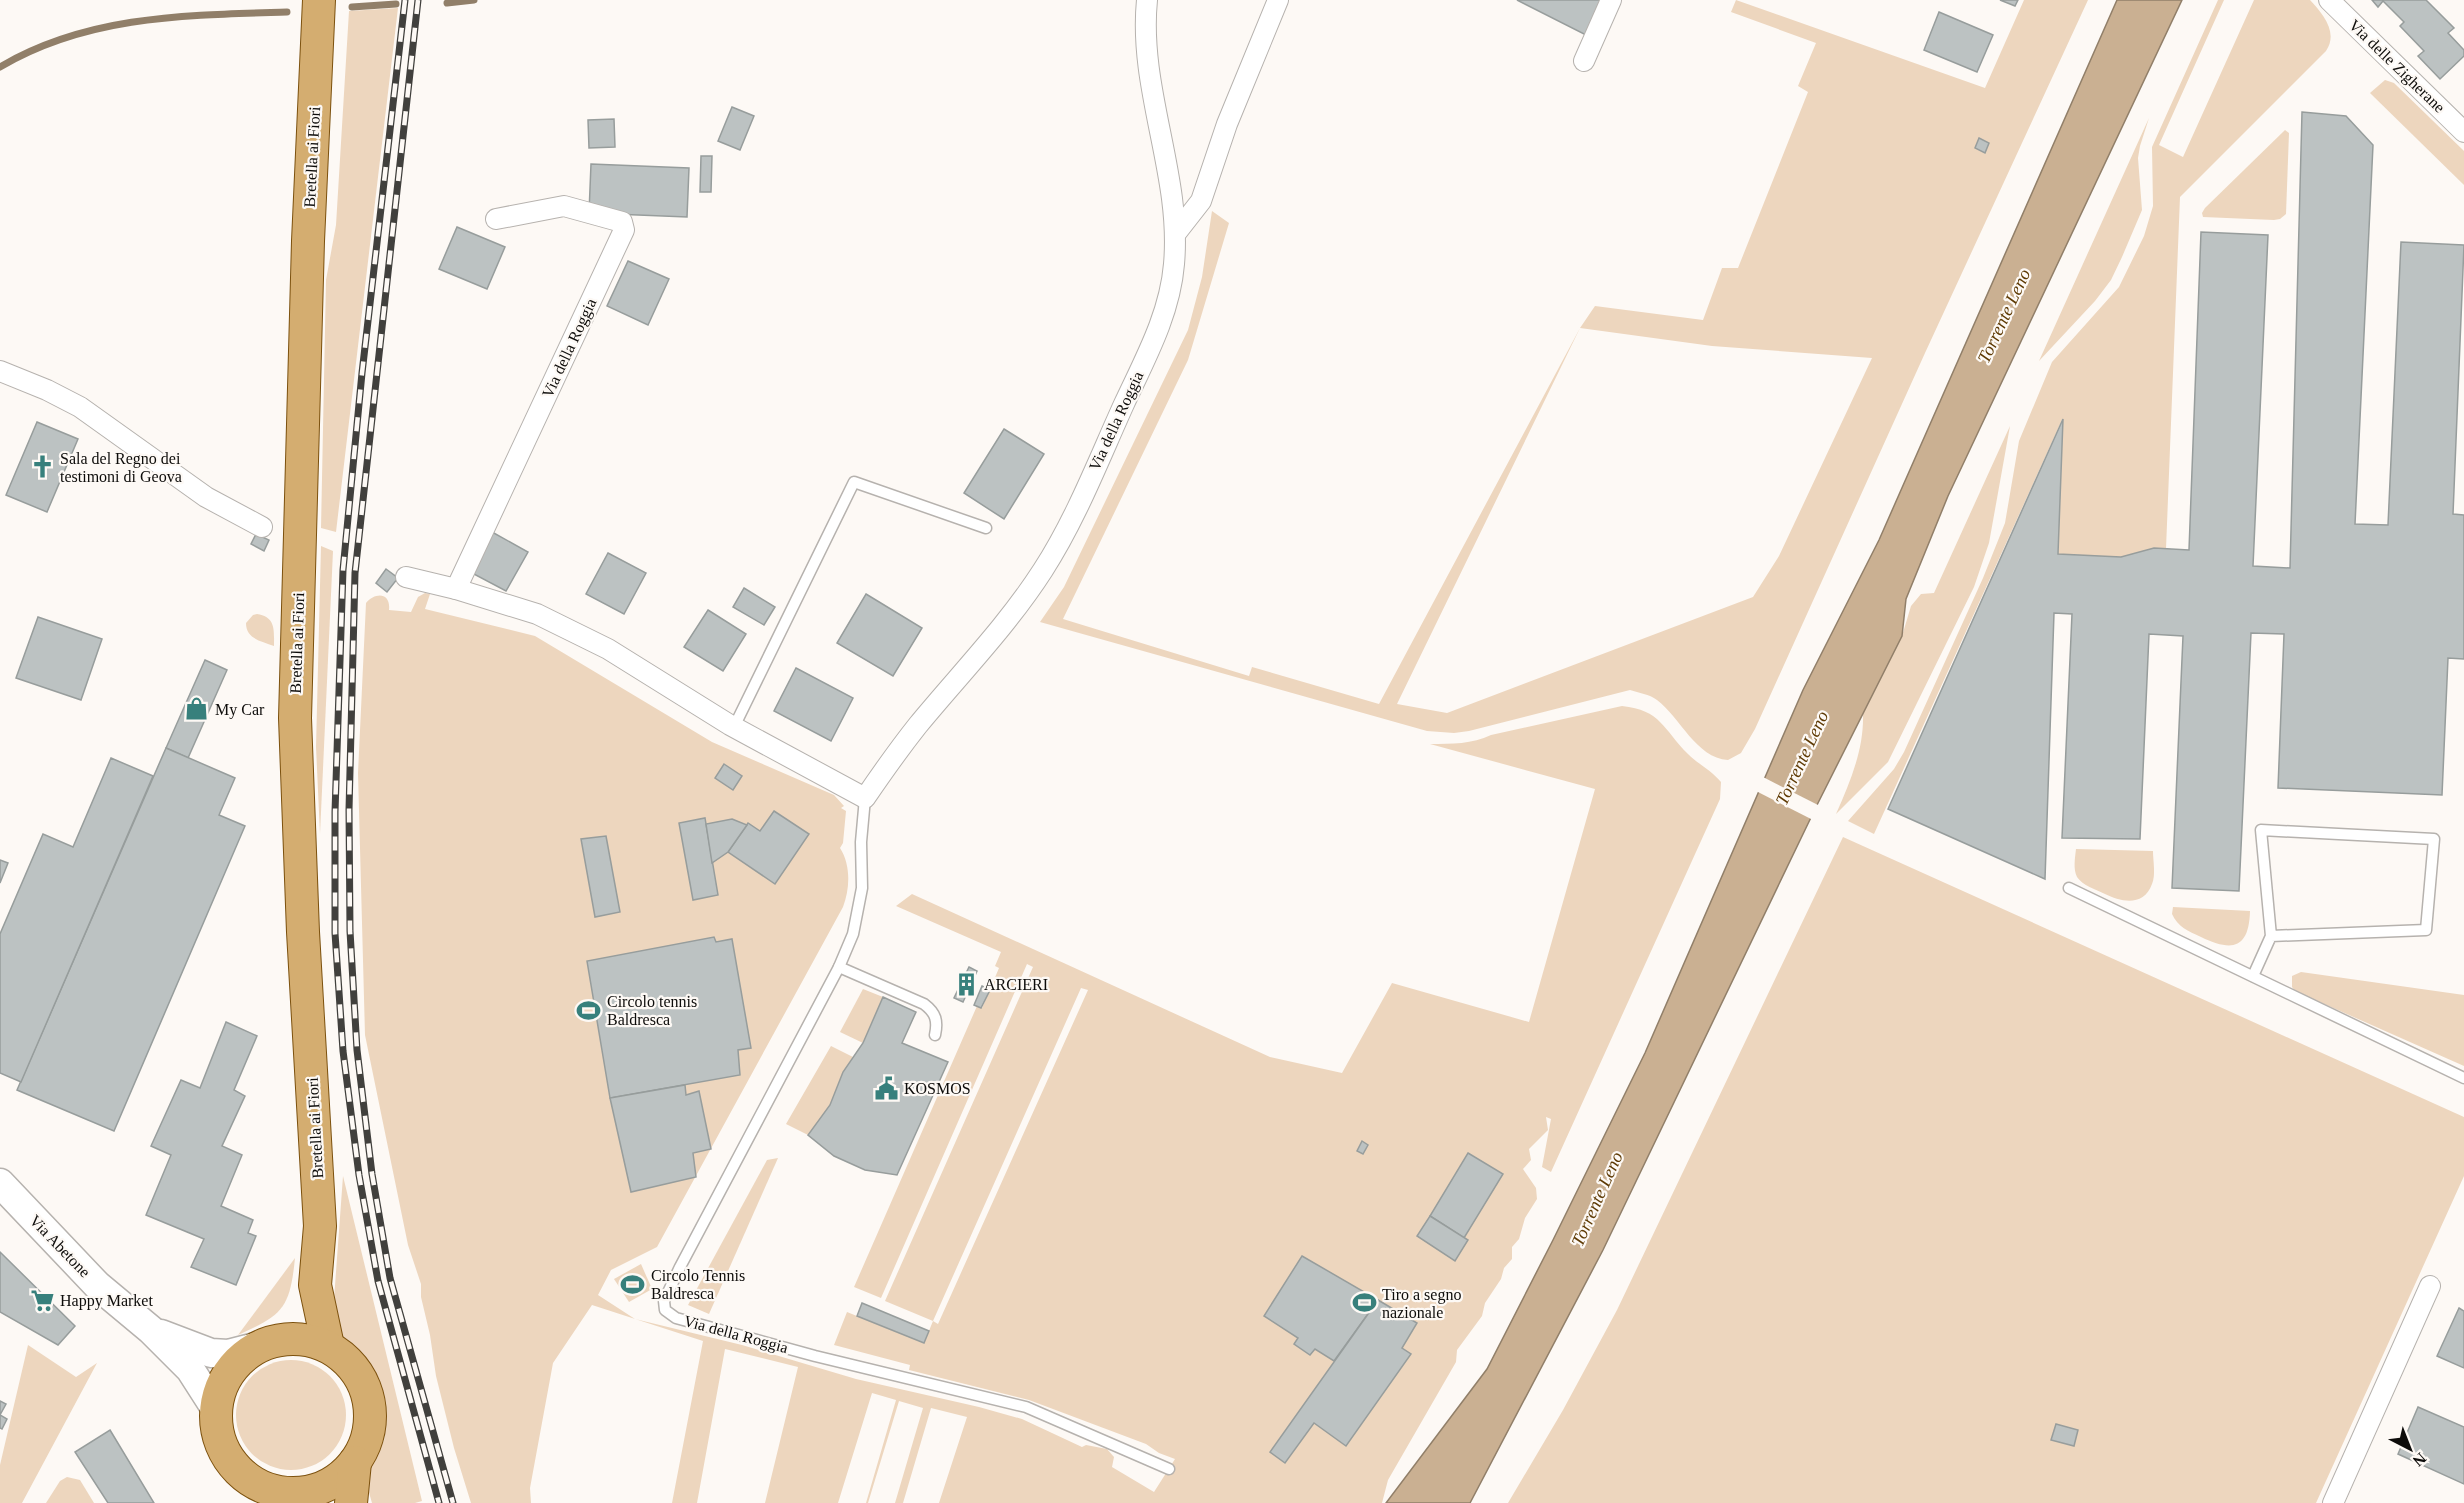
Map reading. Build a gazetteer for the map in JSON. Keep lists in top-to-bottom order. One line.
{"streets":{"main road":["Bretella ai Fiori","Via Abetone"],"street":["Via delle Zigherane","Via della Roggia"]},"crossings":[["Bretella ai Fiori","Via Abetone"]],"water":["Torrente Leno"],"places":{"church":["Sala del Regno dei testimoni di Geova"],"shop":["My Car"],"building":["ARCIERI"],"sports":["Circolo tennis Baldresca","Circolo Tennis Baldresca","Tiro a segno nazionale"],"public building":["KOSMOS"],"supermarket":["Happy Market"]},"north":"bottom right"}
